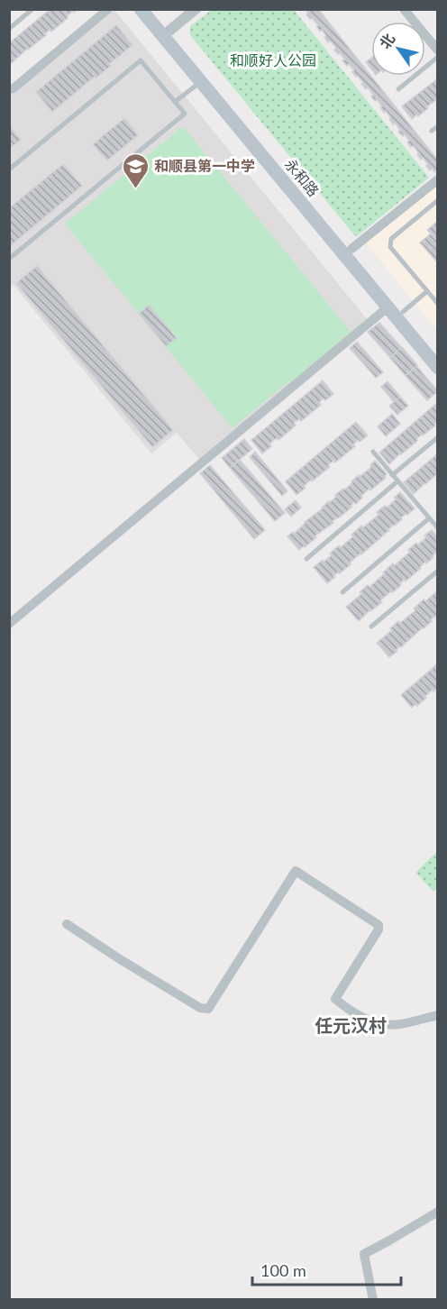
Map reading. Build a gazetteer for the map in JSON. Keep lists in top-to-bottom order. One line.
{"streets":{"main road":["永和路"]},"districts":["任元汉村"],"parks":["和顺好人公园"],"places":{"school or university":["和顺县第一中学"]},"scale_bar":"100 m","north":"top left"}
